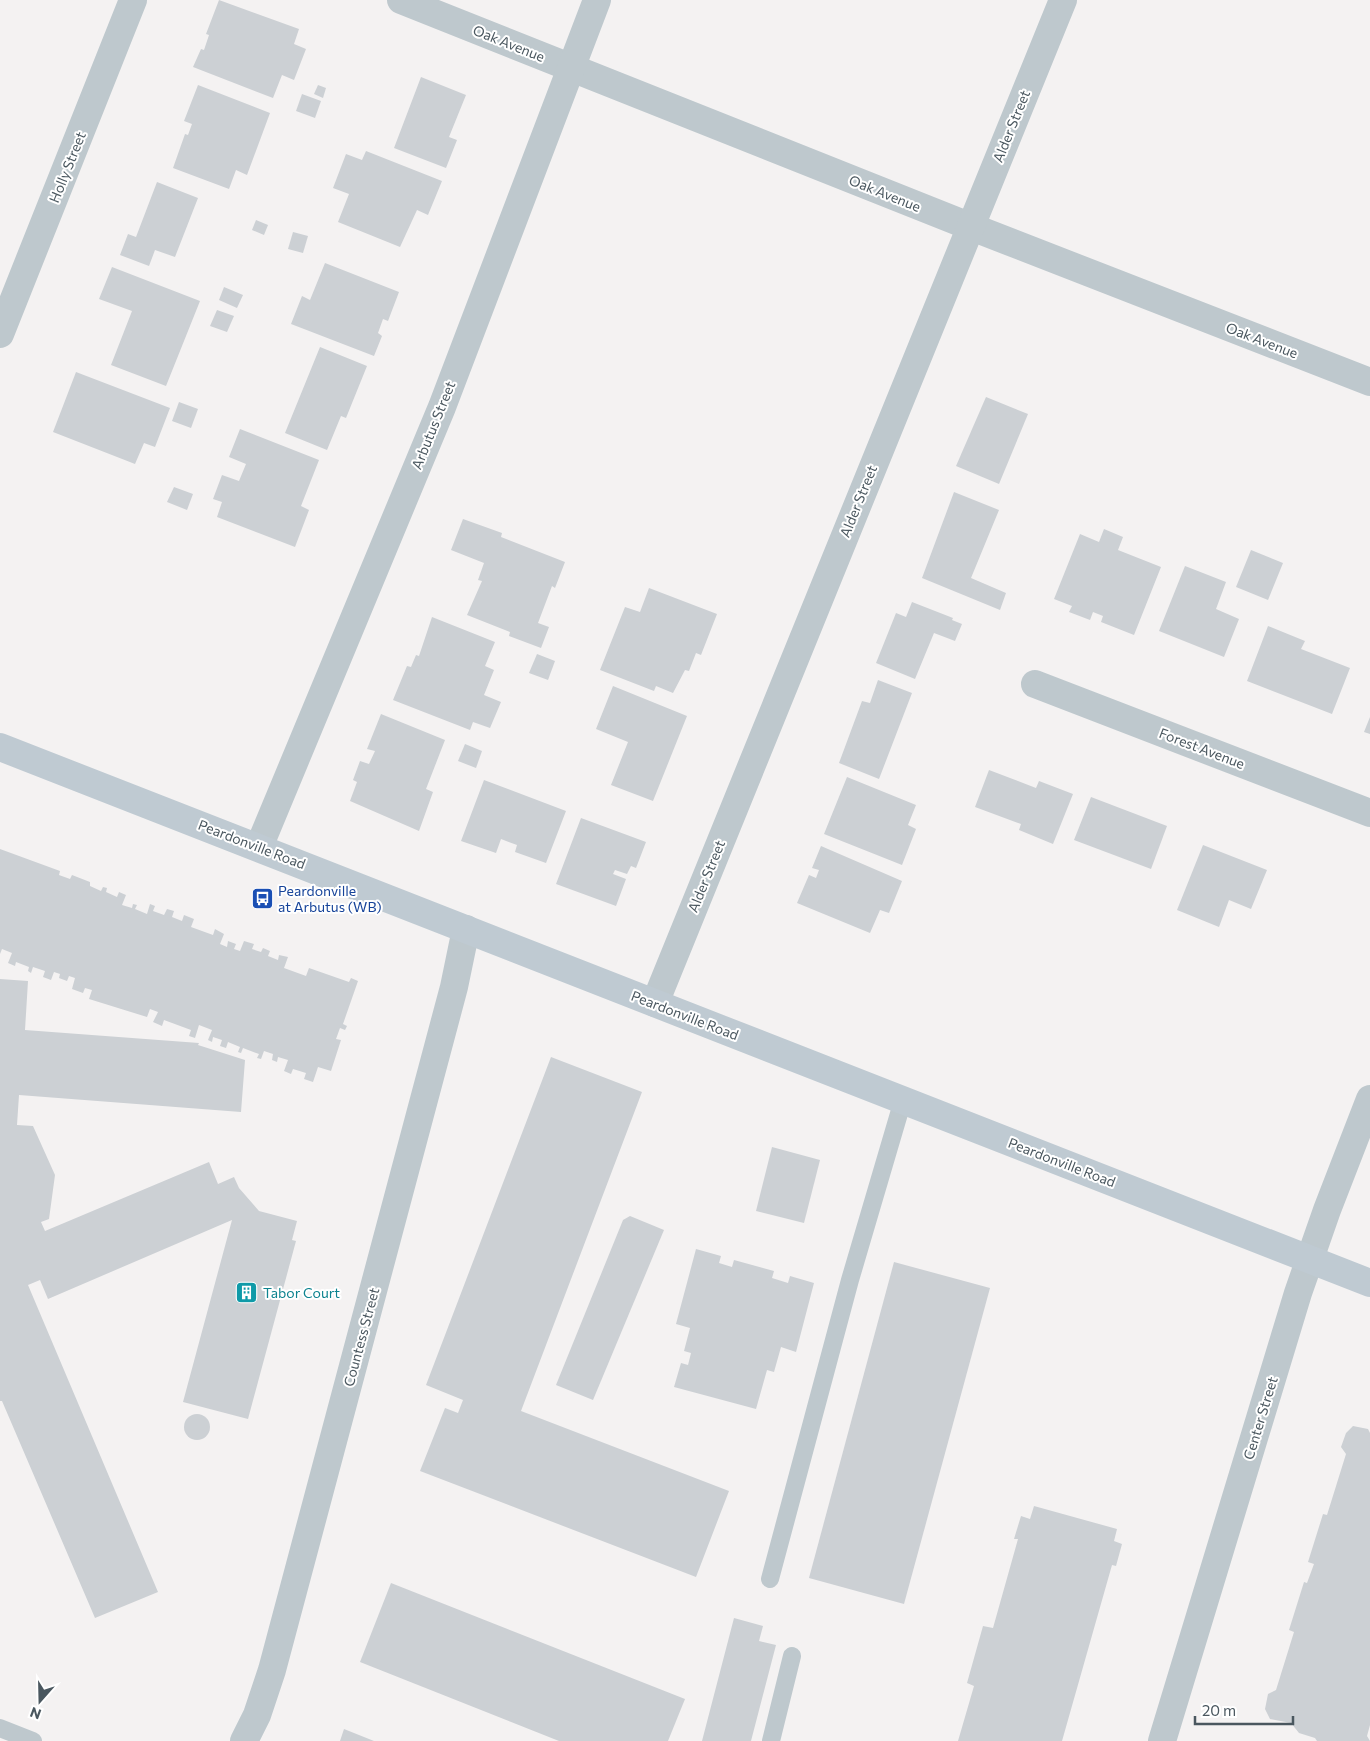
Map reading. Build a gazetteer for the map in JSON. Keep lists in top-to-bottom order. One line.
{"streets":{"main road":["Peardonville Road"],"street":["Oak Avenue","Alder Street","Holly Street","Arbutus Street","Forest Avenue","Countess Street","Center Street"]},"crossings":[["Oak Avenue","Alder Street"],["Oak Avenue","Arbutus Street"],["Alder Street","Peardonville Road"],["Arbutus Street","Peardonville Road"],["Peardonville Road","Countess Street"],["Peardonville Road","Center Street"]],"places":{"bus stop":["Peardonville at Arbutus (WB)"],"building":["Tabor Court"]},"scale_bar":"20 m","north":"bottom"}
